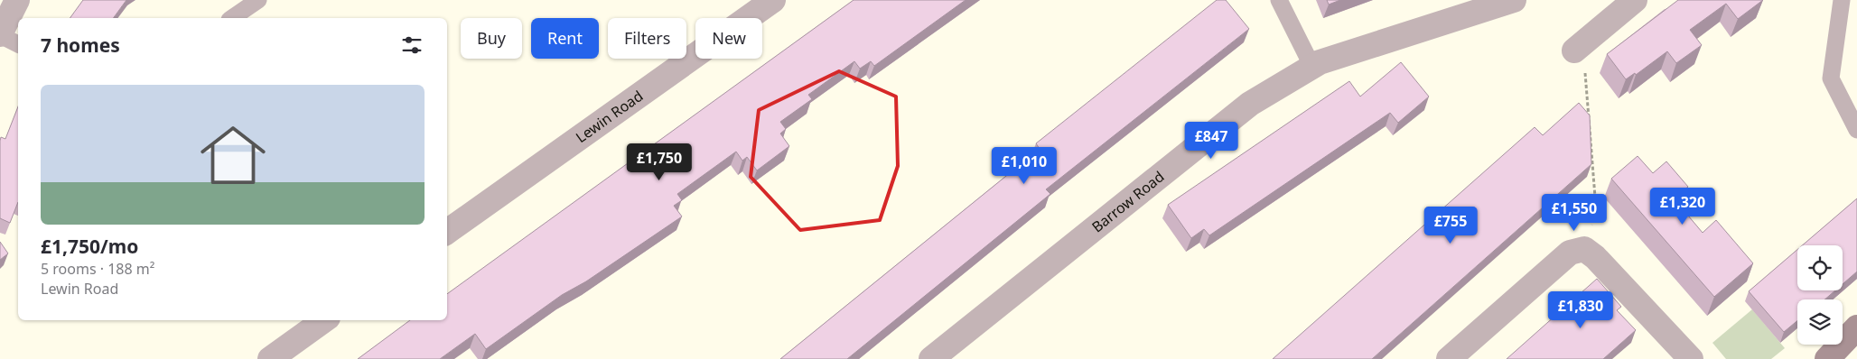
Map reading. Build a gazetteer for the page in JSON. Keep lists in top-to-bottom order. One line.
{"streets":{"street":["Lewin Road","Barrow Road"]},"page":{"chip":["Buy","Rent","Filters","New"],"heading":"7 homes","list":[{"name":"£1,750/mo","note":"5 rooms · 188 m² · Lewin Road"}],"price":["£847","£1,750","£1,010","£1,320","£1,550","£755","£1,830"]}}
